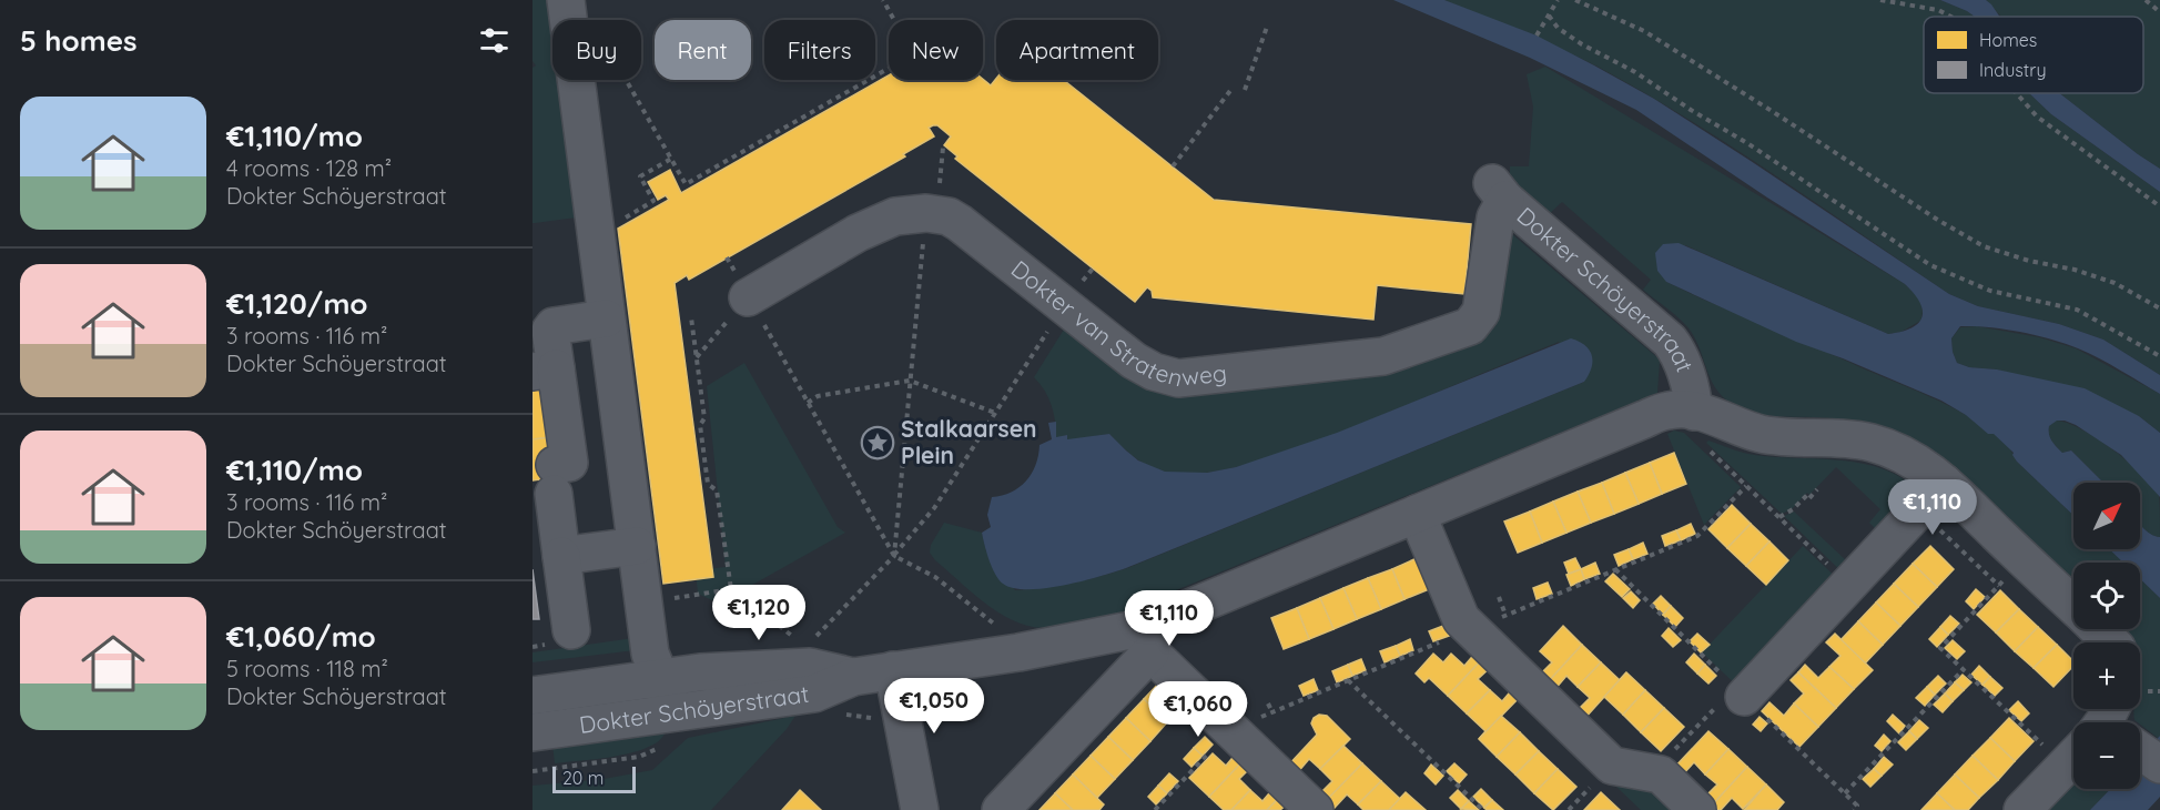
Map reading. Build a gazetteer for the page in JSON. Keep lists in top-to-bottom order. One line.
{"streets":{"street":["Dokter Schöyerstraat","Dokter van Stratenweg"]},"crossings":[["Dokter Schöyerstraat","Dokter van Stratenweg"]],"places":{"place":["Stalkaarsen Plein"]},"legend":["Homes","Industry"],"scale_bar":"20 m","north":"top right","page":{"heading":"5 homes","chip":["Buy","Rent","Filters","New","Apartment"],"list":[{"name":"€1,110/mo","note":"4 rooms · 128 m² · Dokter Schöyerstraat"},{"name":"€1,120/mo","note":"3 rooms · 116 m² · Dokter Schöyerstraat"},{"name":"€1,110/mo","note":"3 rooms · 116 m² · Dokter Schöyerstraat"},{"name":"€1,060/mo","note":"5 rooms · 118 m² · Dokter Schöyerstraat"}],"price":["€1,110","€1,120","€1,110","€1,050","€1,060"],"map_buttons":["+","−"],"scale":"20 m"}}
